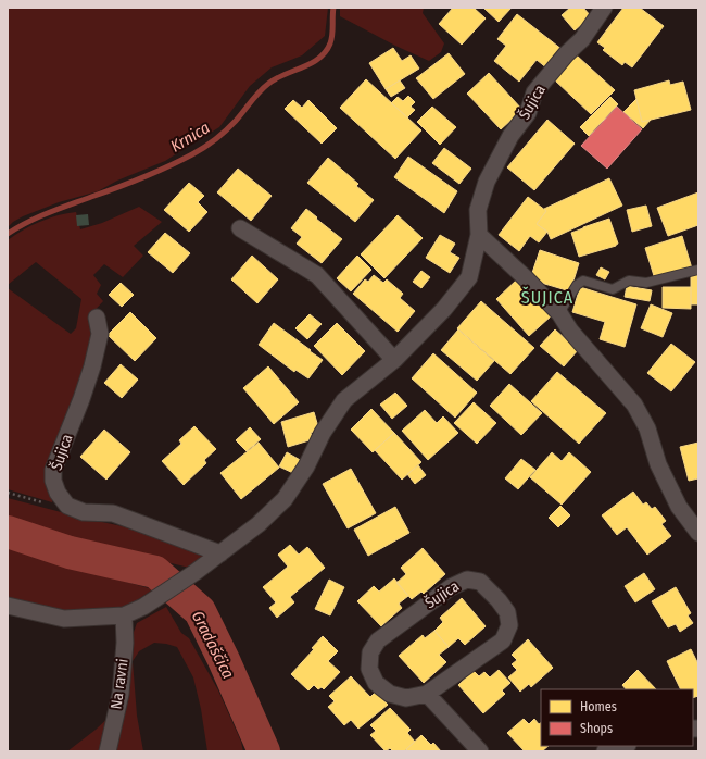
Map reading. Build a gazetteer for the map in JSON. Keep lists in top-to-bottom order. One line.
{"streets":{"street":["Šujica","Na ravni"]},"crossings":[["Šujica","Na ravni"]],"districts":["ŠUJICA"],"water":["Krnica","Gradaščica"],"legend":["Homes","Shops"]}
